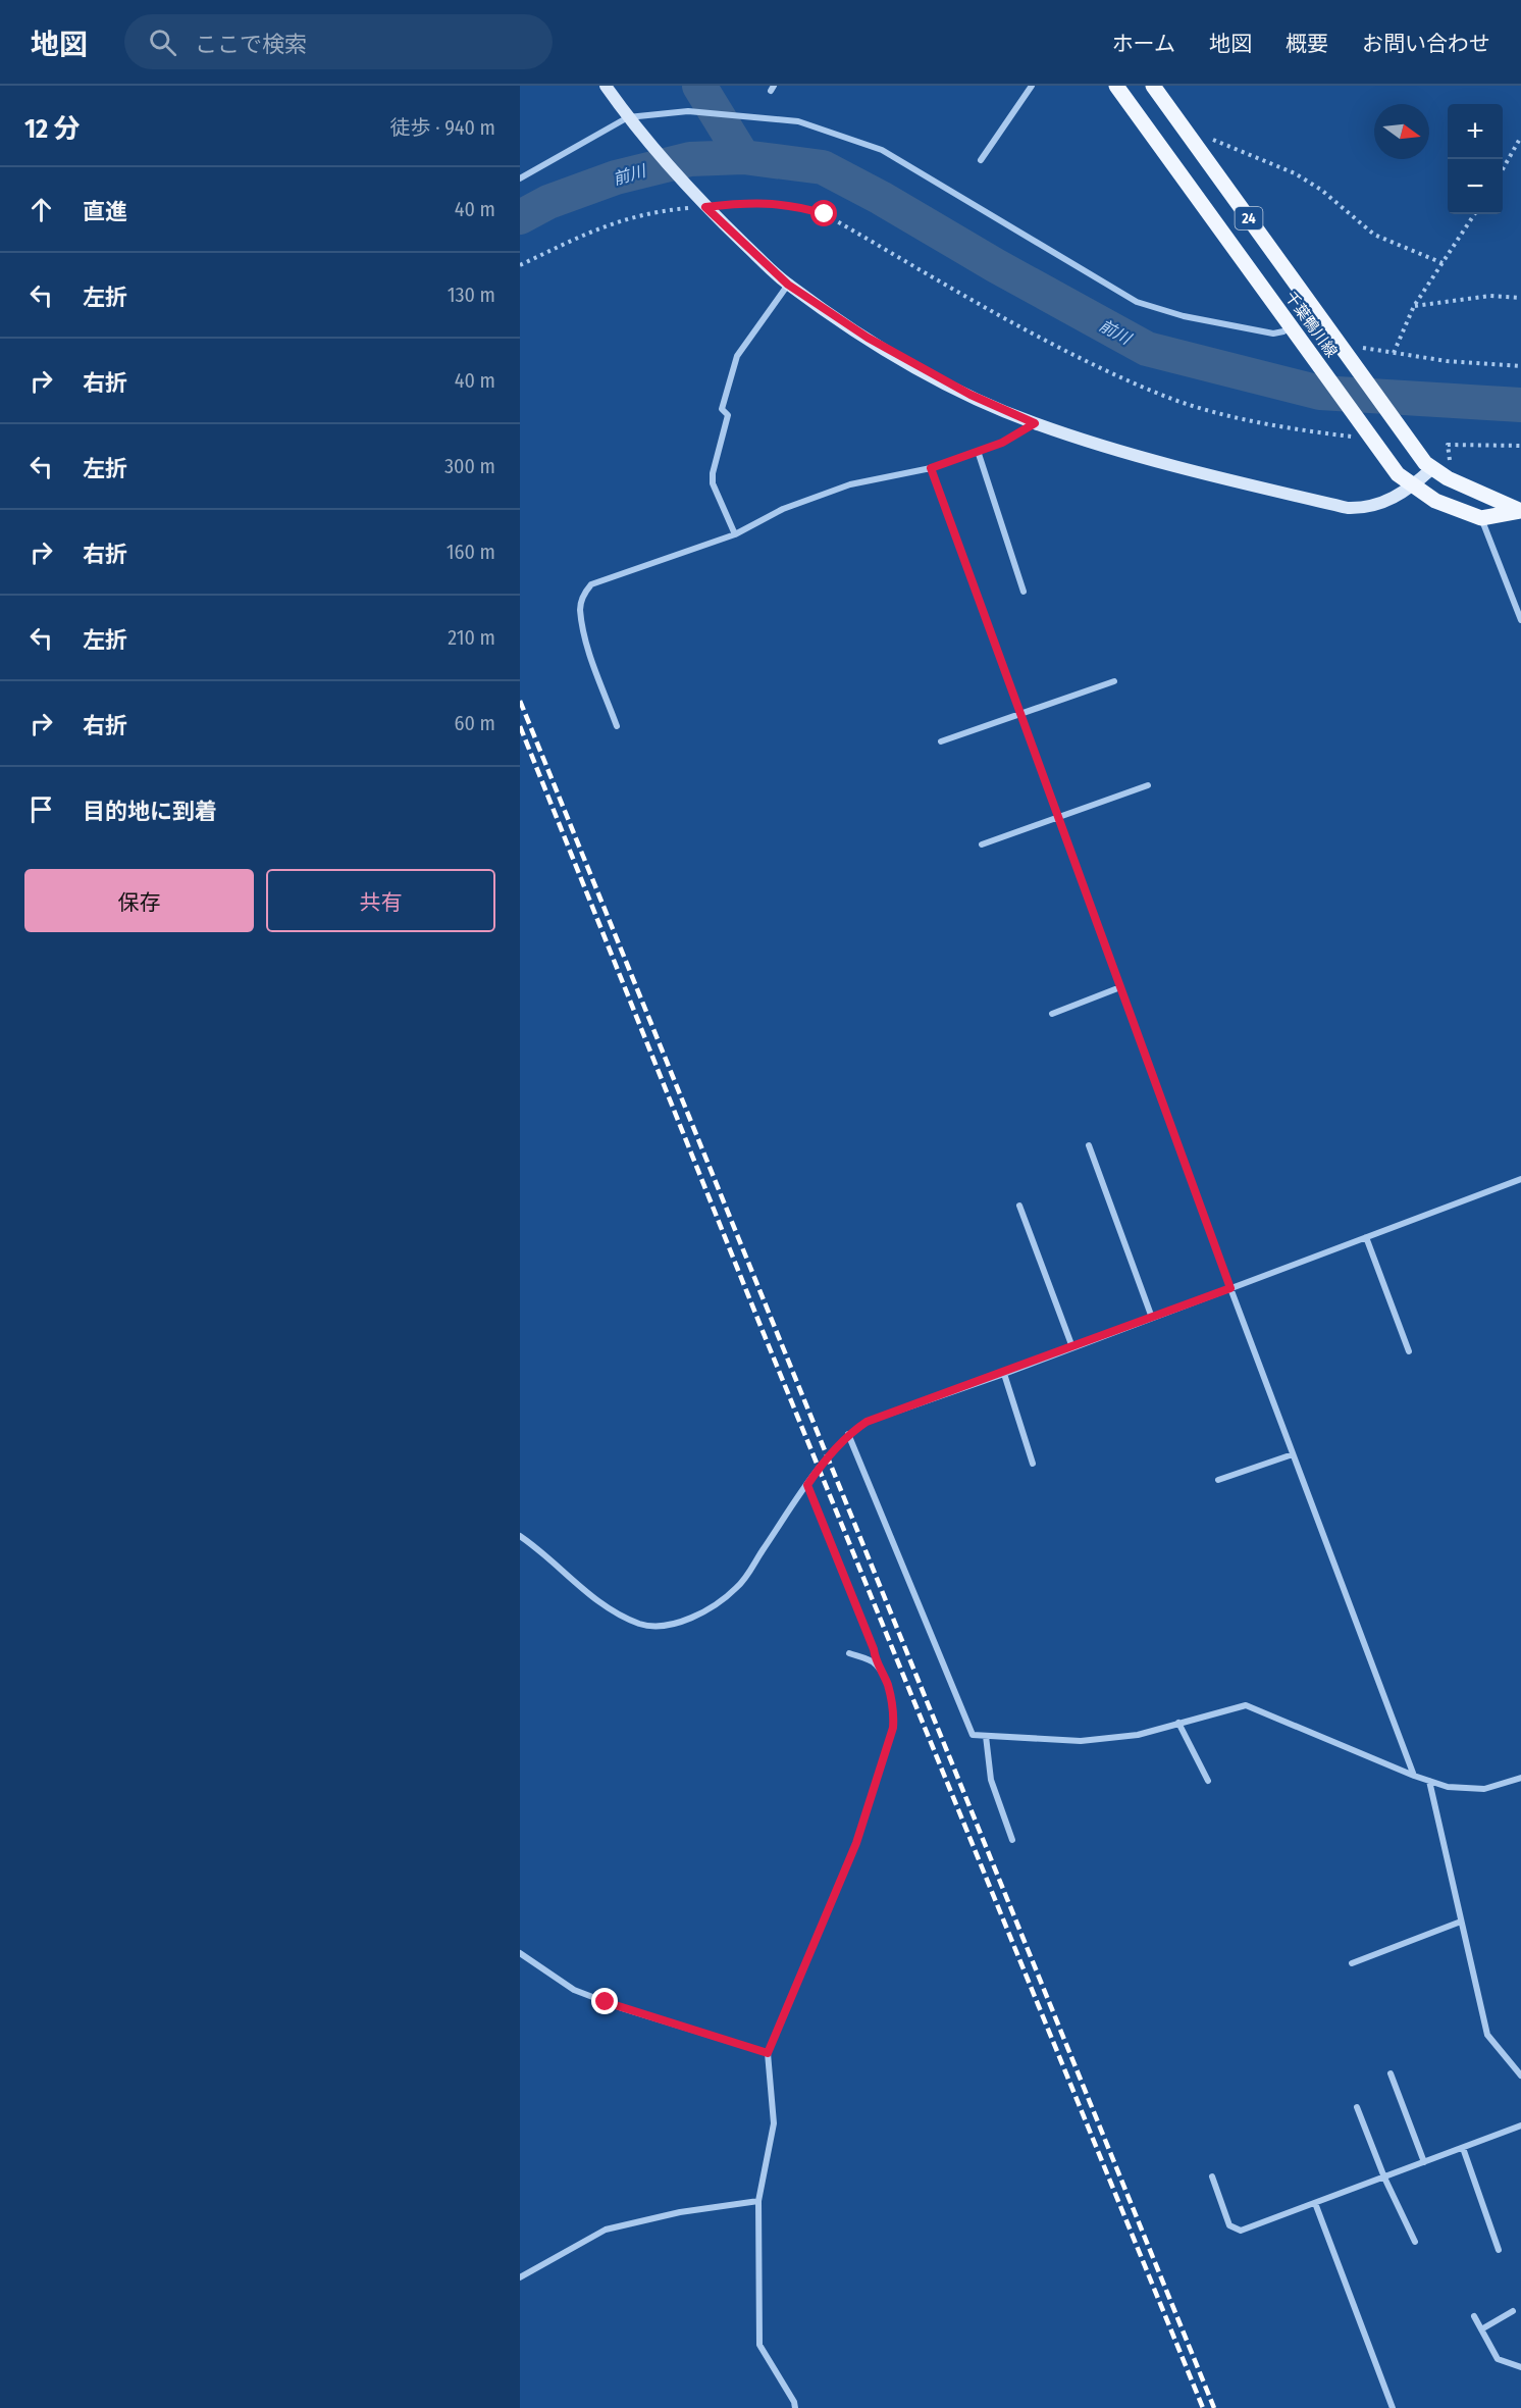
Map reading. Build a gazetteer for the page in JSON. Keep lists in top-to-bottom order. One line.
{"streets":{"main road":["24","千葉鴨川線"]},"water":["前川"],"north":"right","page":{"header":"地図","search":"ここで検索","nav":["ホーム","地図","概要","お問い合わせ"],"heading":["12 分","徒歩 · 940 m"],"map_buttons":["+","−"],"list":[["直進","40 m"],["左折","130 m"],["右折","40 m"],["左折","300 m"],["右折","160 m"],["左折","210 m"],["右折","60 m"],"目的地に到着"],"buttons":["保存","共有"]}}
